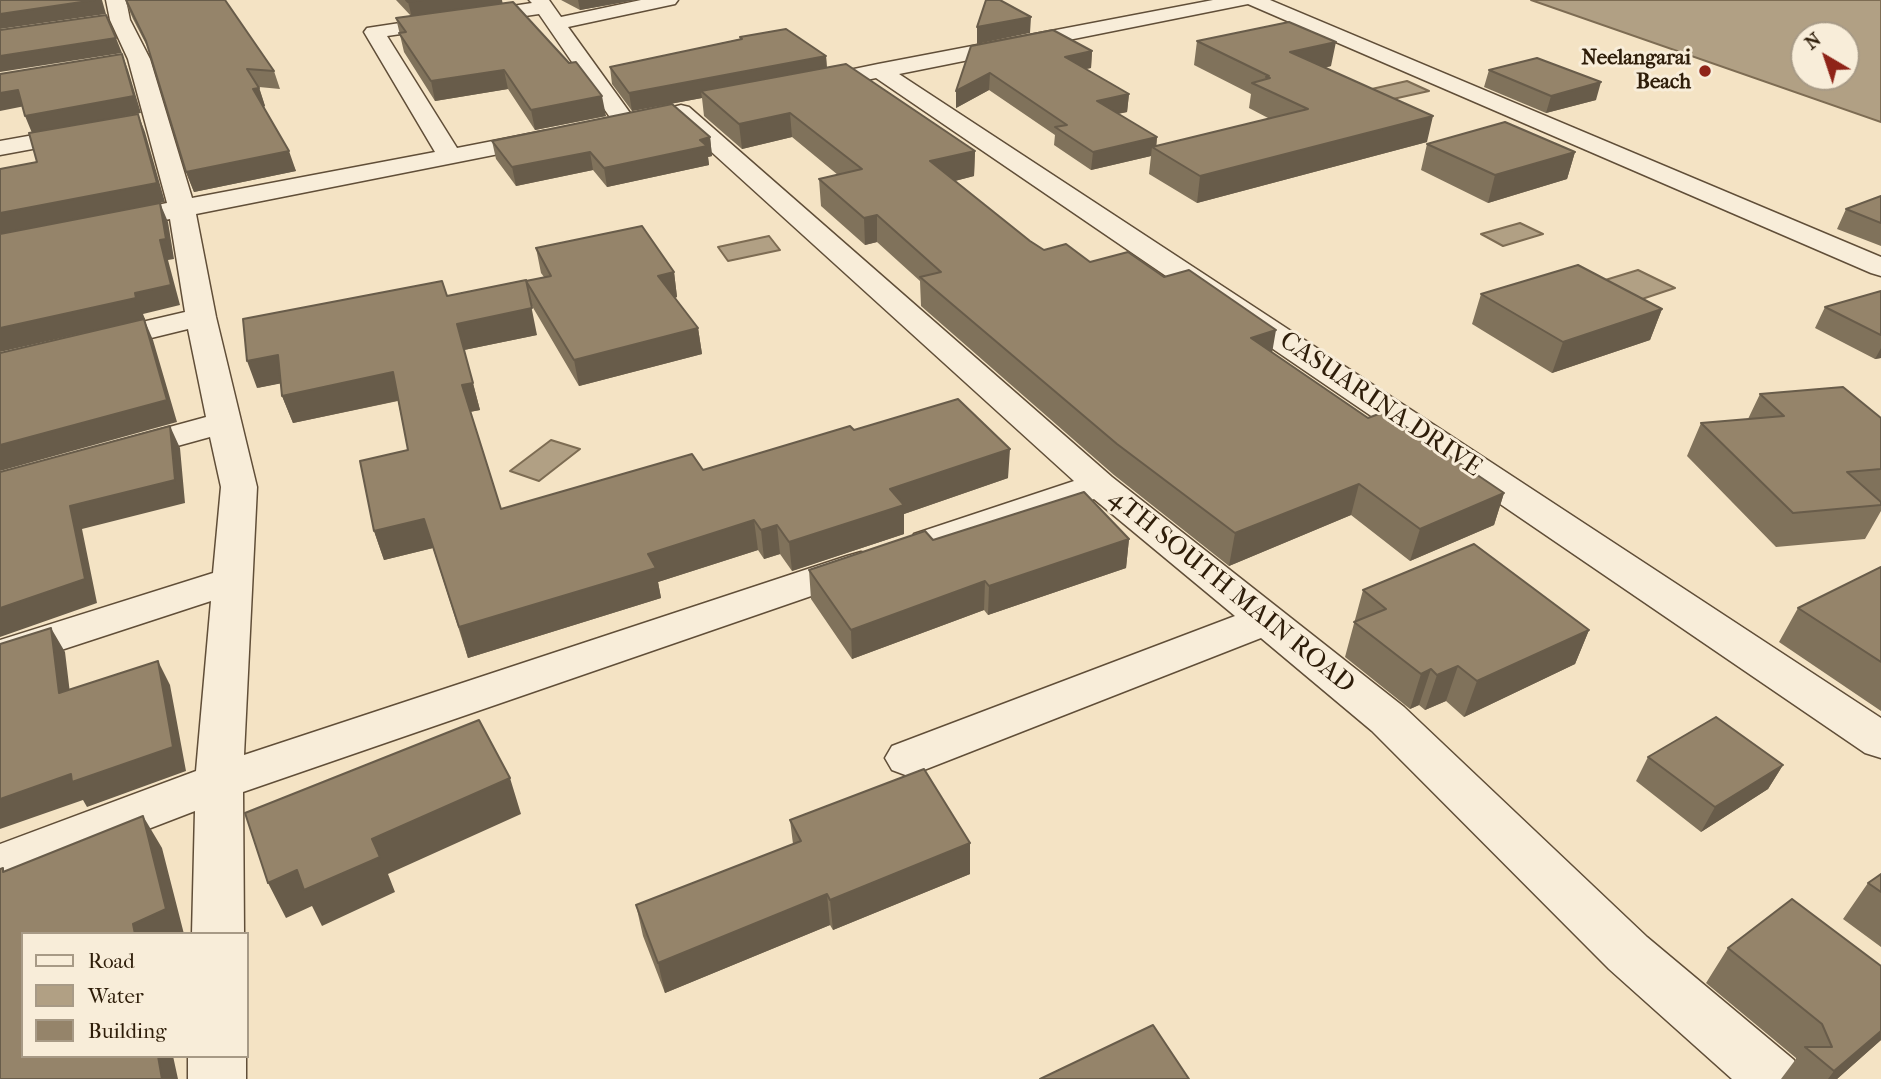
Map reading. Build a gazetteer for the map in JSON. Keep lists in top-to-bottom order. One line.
{"streets":{"street":["CASUARINA DRIVE","4TH SOUTH MAIN ROAD"]},"places":["Neelangarai Beach"],"legend":["Road","Water","Building"],"north":"top left"}
